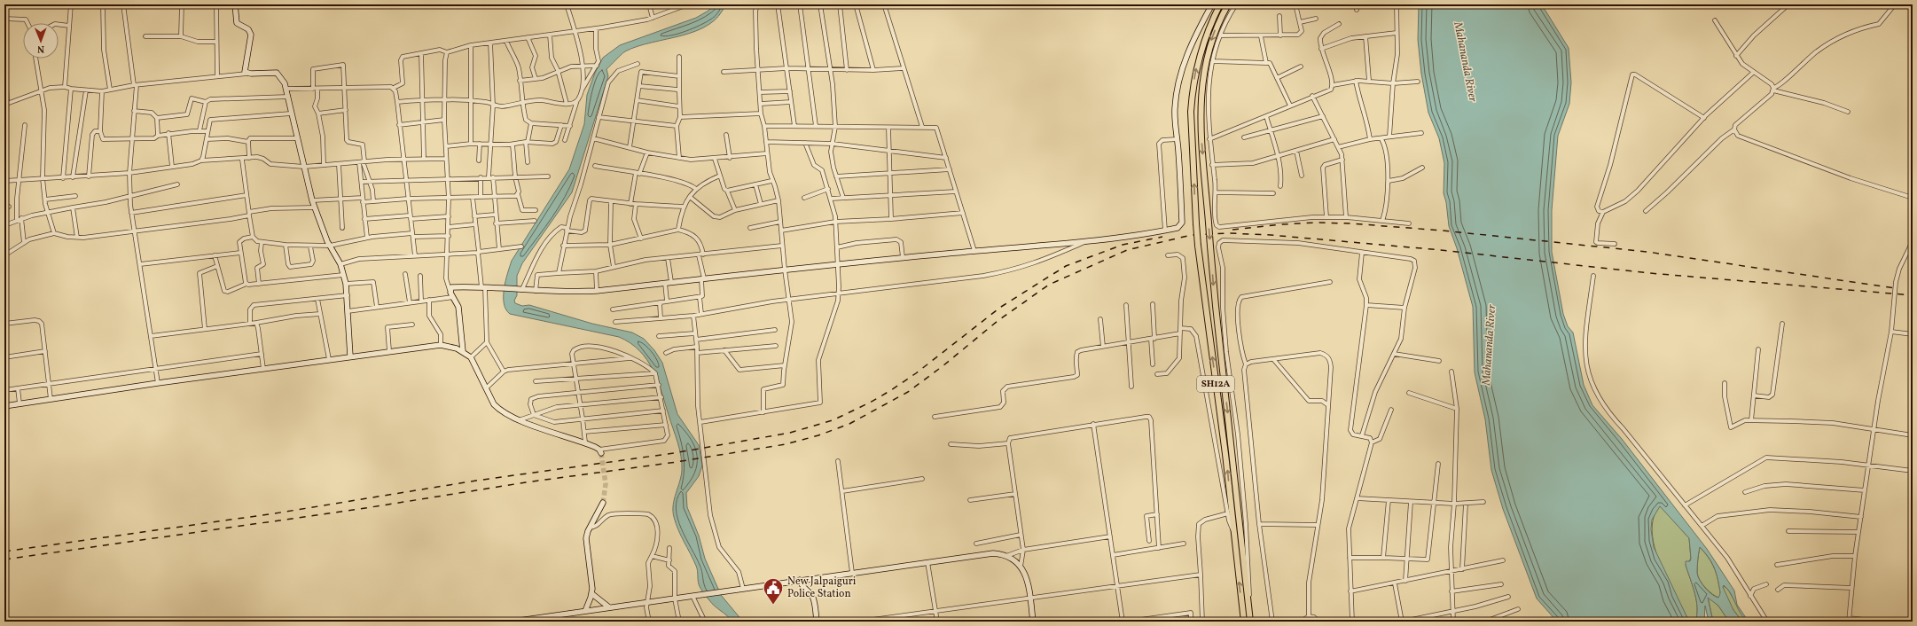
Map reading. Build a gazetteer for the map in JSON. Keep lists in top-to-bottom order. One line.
{"streets":{"main road":["SH12A"]},"water":["Mahananda River"],"places":{"public building":["New Jalpaiguri Police Station"]},"north":"bottom"}
